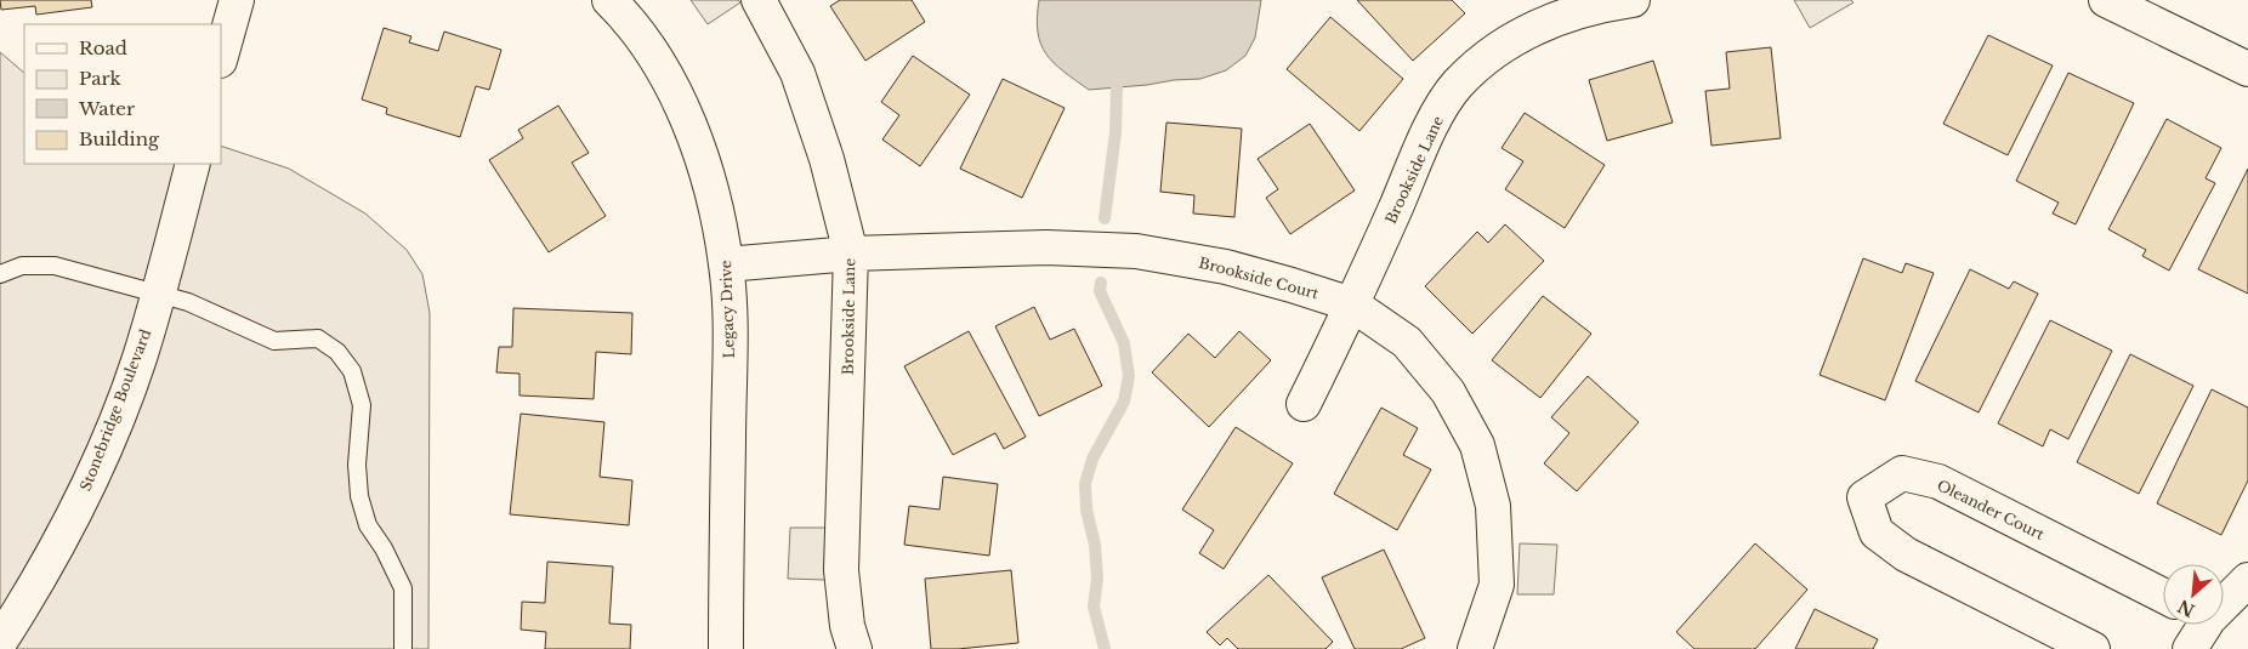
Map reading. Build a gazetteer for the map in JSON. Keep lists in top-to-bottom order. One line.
{"streets":{"street":["Brookside Lane","Brookside Court","Legacy Drive","Stonebridge Boulevard","Oleander Court"]},"crossings":[["Brookside Lane","Brookside Court"],["Brookside Court","Legacy Drive"]],"legend":["Road","Park","Water","Building"],"north":"bottom left"}
